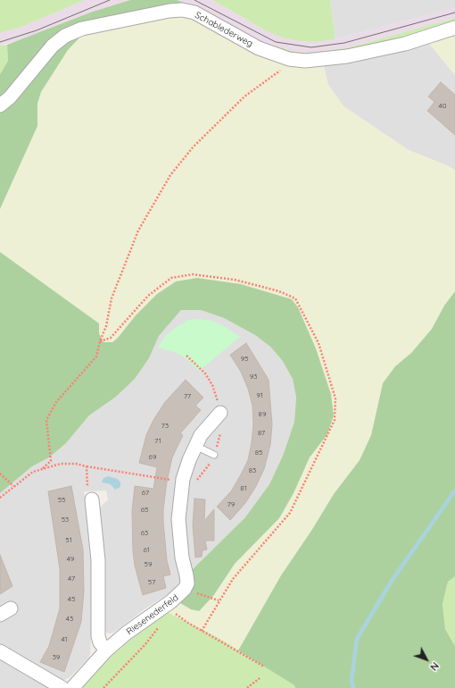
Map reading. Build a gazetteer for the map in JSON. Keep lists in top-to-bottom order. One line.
{"streets":{"street":["Schablederweg","Riesenederfeld"]},"house_numbers":["40","95","93","91","77","89","73","87","71","85","69","83","81","67","55","79","65","53","63","51","61","49","59","47","57","45","43","41","39"],"north":"bottom right"}
